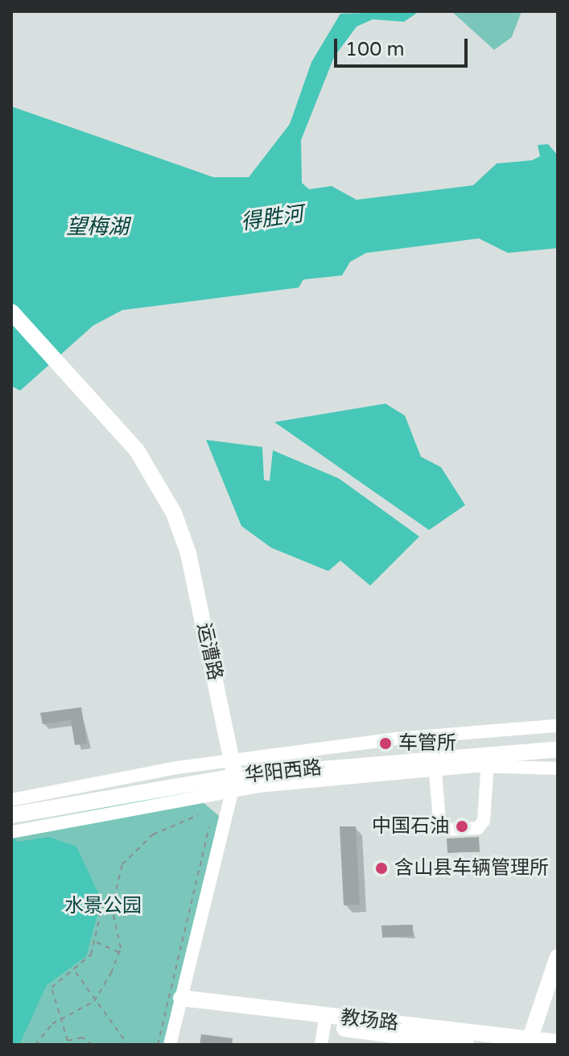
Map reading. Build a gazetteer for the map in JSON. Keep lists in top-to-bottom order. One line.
{"streets":{"main road":["运漕路","华阳西路","教场路"]},"crossings":[["运漕路","华阳西路"],["运漕路","教场路"]],"water":["得胜河","望梅湖"],"parks":["水景公园"],"places":["车管所","中国石油","含山县车辆管理所"],"scale_bar":"100 m"}
